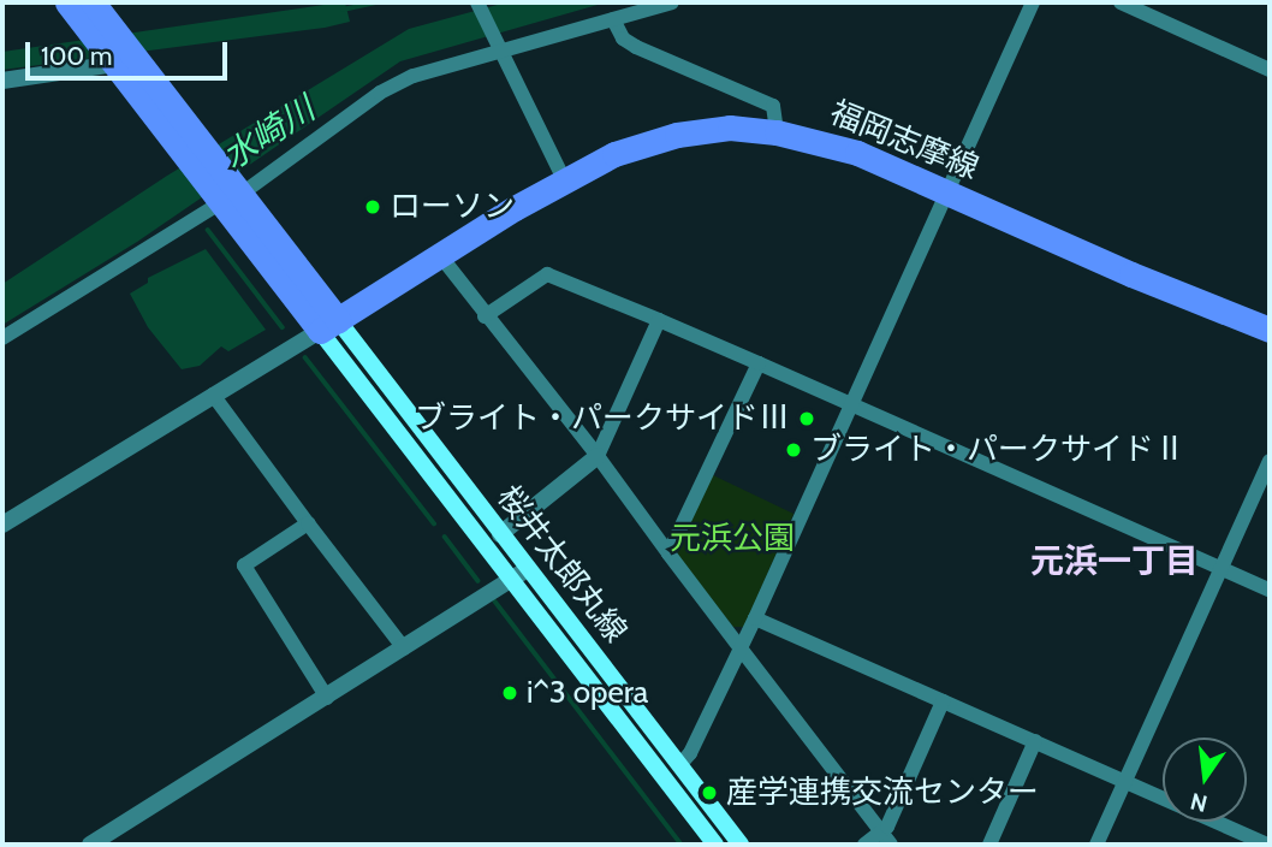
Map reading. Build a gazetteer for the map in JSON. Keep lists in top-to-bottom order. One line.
{"streets":{"main road":["福岡志摩線","桜井太郎丸線"]},"crossings":[["福岡志摩線","桜井太郎丸線"]],"districts":["元浜一丁目"],"water":["水崎川"],"parks":["元浜公園"],"places":["ローソン","ブライト・パークサイドⅢ","ブライト・パークサイドⅡ","i^3 opera","産学連携交流センター"],"scale_bar":"100 m","north":"bottom"}
